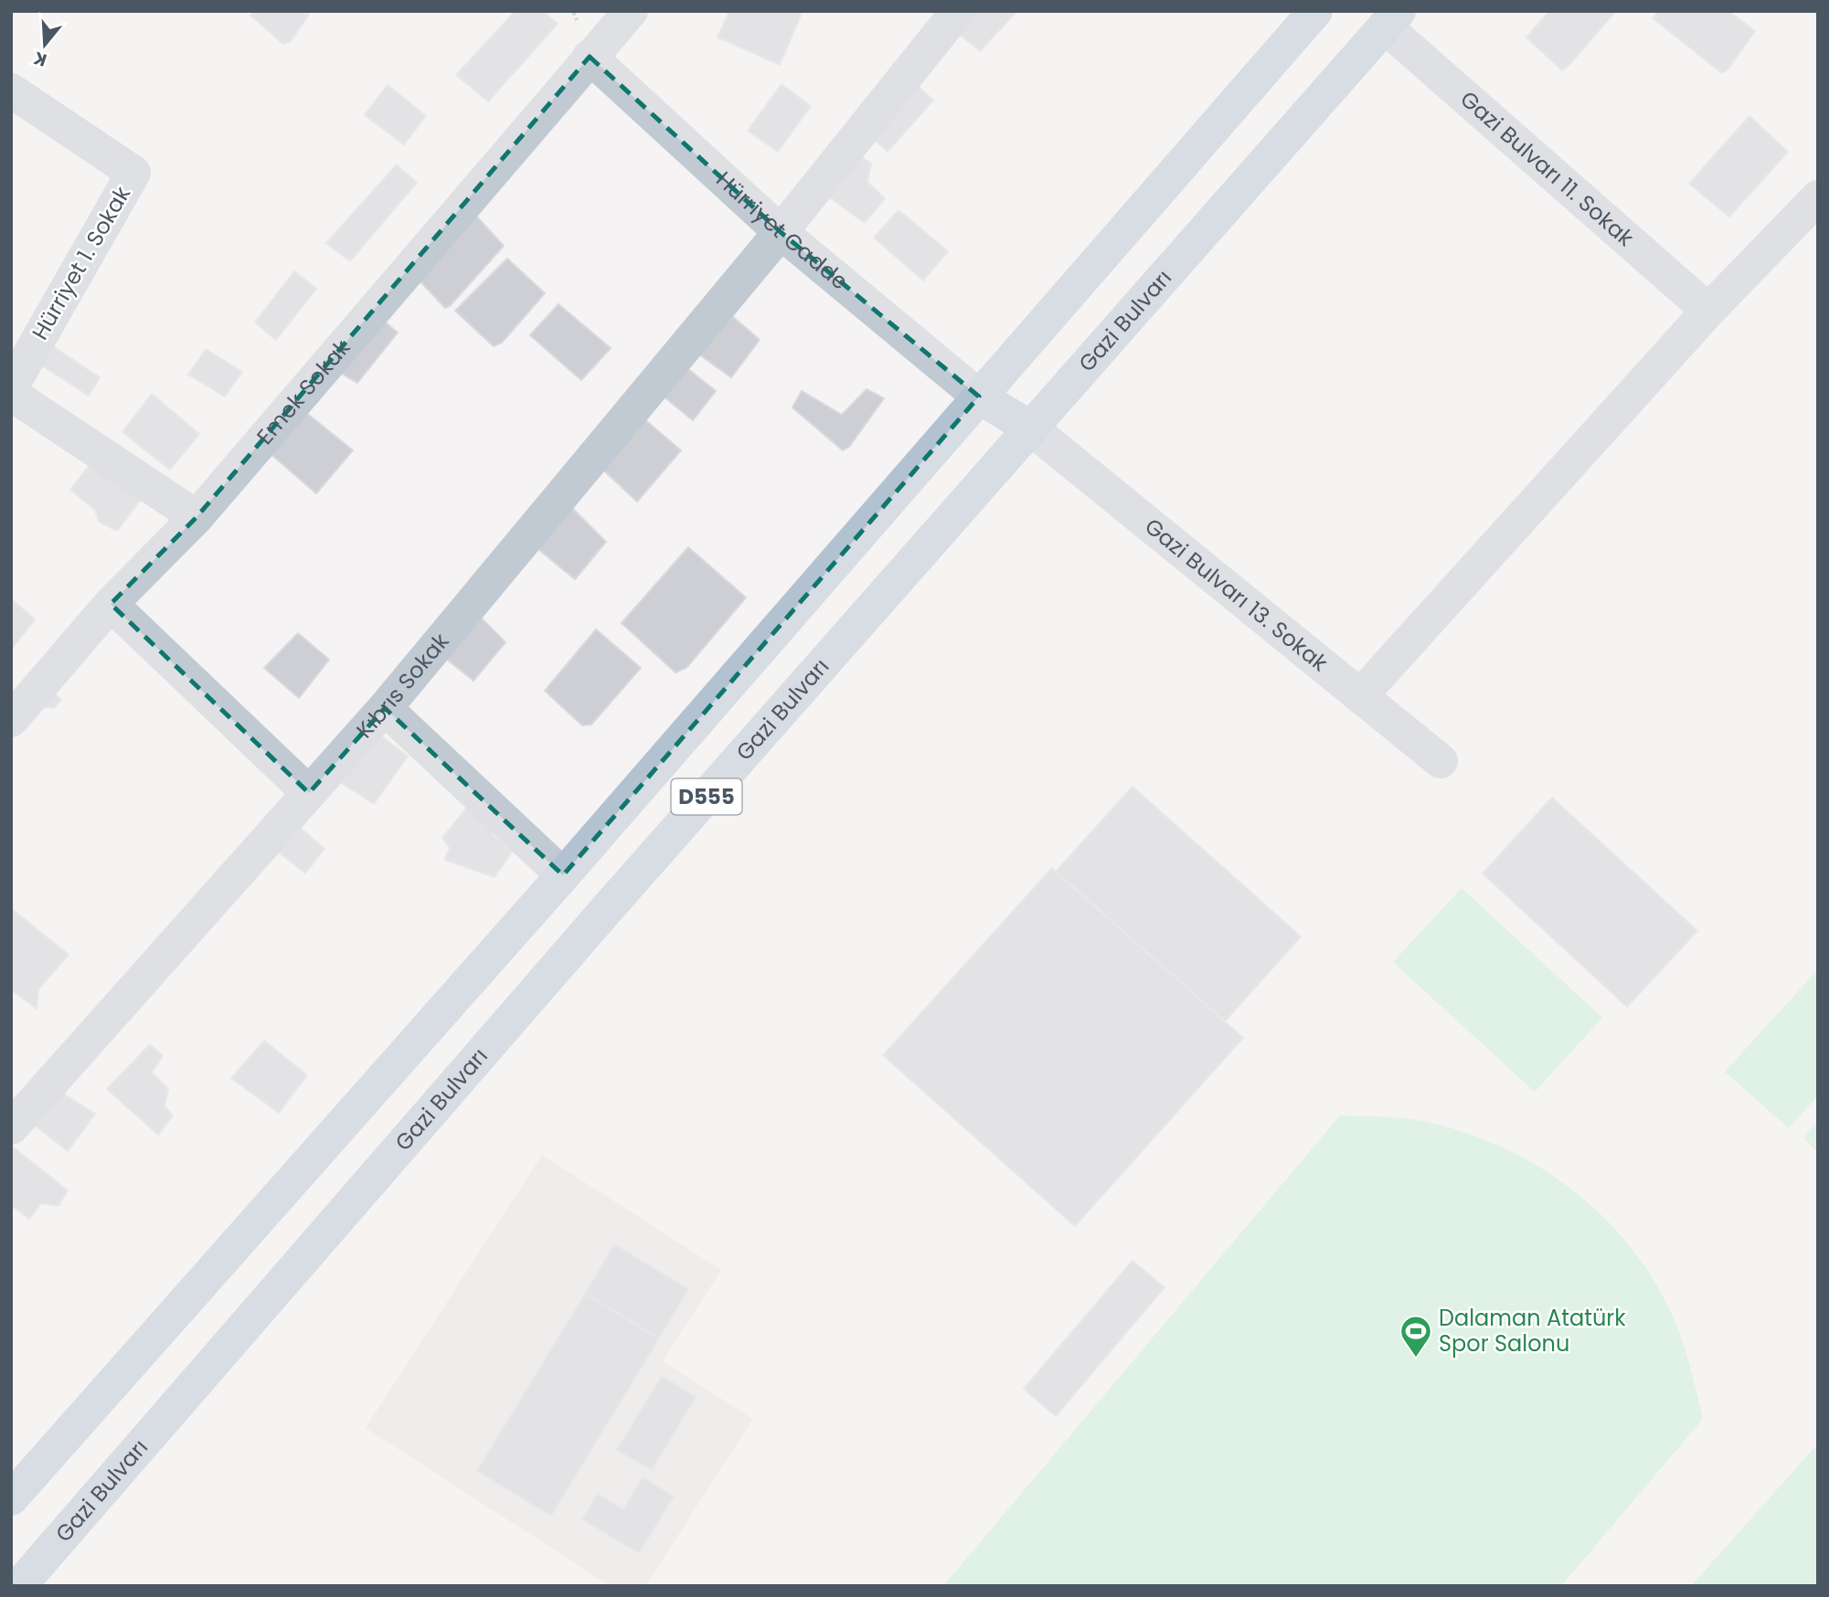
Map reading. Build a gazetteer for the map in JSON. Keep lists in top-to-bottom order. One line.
{"streets":{"main road":["Gazi Bulvarı","D555"],"street":["Gazi Bulvarı 11. Sokak","Hürriyet Cadde","Hürriyet 1. Sokak","Emek Sokak","Gazi Bulvarı 13. Sokak","Kıbrıs Sokak"]},"crossings":[["Gazi Bulvarı 11. Sokak","Gazi Bulvarı"],["Hürriyet Cadde","Emek Sokak"],["Hürriyet Cadde","Kıbrıs Sokak"],["Hürriyet Cadde","D555"],["Gazi Bulvarı","Gazi Bulvarı 13. Sokak"]],"places":{"sports":["Dalaman Atatürk Spor Salonu"]},"north":"bottom"}
